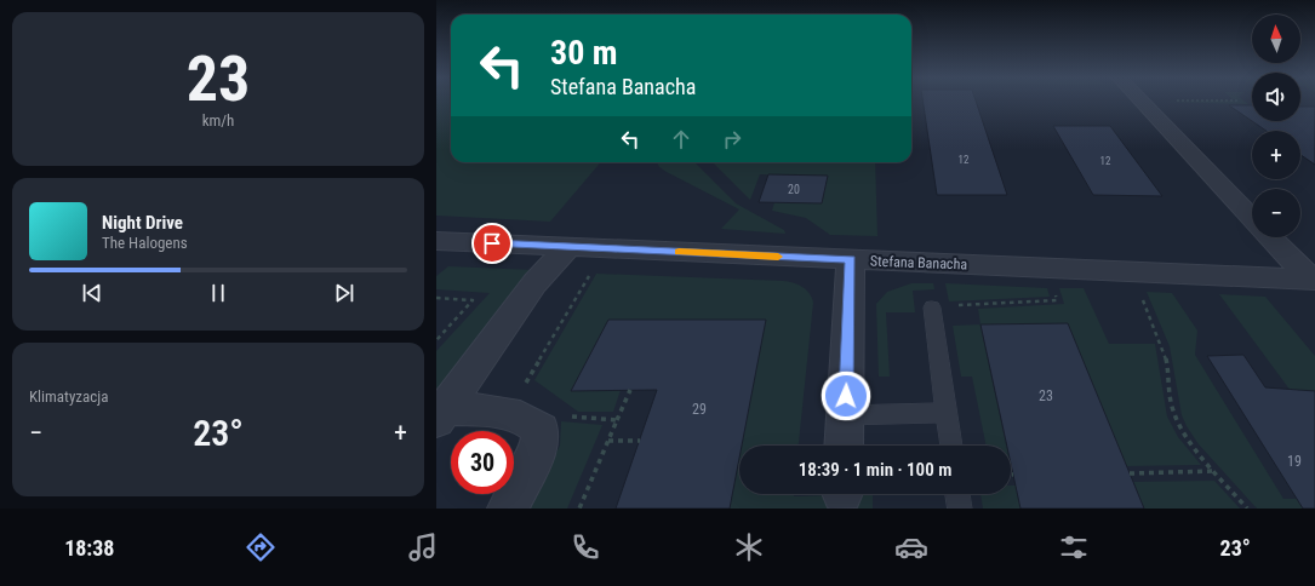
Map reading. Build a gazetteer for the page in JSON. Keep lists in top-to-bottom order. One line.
{"streets":{"street":["Stefana Banacha"]},"house_numbers":["12","12","20","23","29","19"],"north":"top","page":{"tile":[["23","km/h"],"Klimatyzacja"],"map_buttons":["+","−"],"turn":["30 m","Stefana Banacha"],"song":["Night Drive","The Halogens"],"heat":["−","23°","+"],"limit":"30","trip":"18:39 · 1 min · 100 m","tabs":["18:38","23°"]}}
